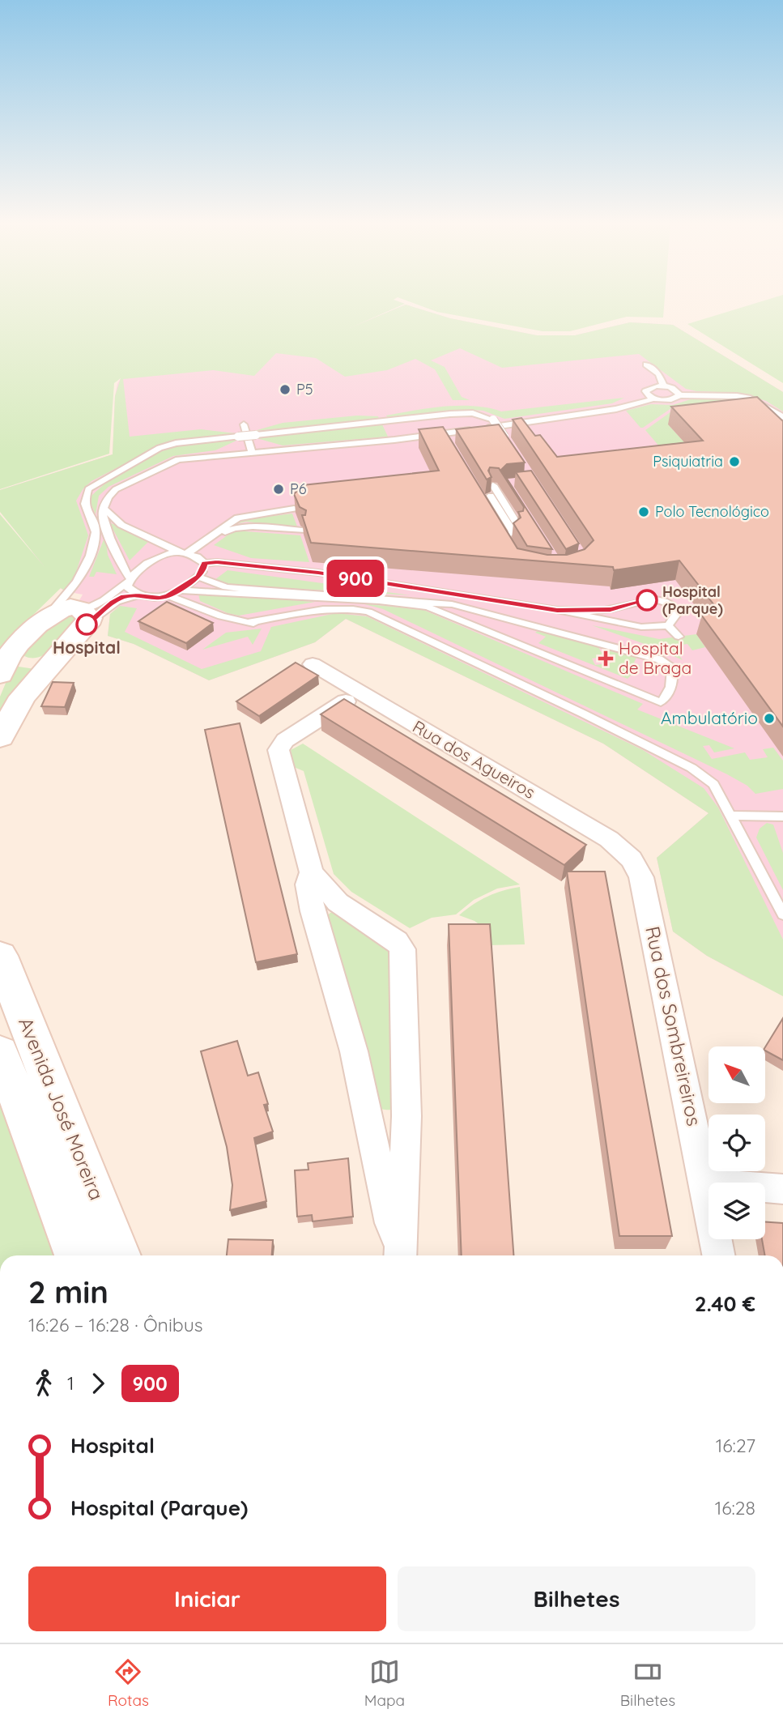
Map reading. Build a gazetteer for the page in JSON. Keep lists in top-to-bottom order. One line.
{"streets":{"street":["Rua dos Agueiros","Rua dos Sombreireiros","Avenida José Moreira"]},"crossings":[["Rua dos Agueiros","Rua dos Sombreireiros"]],"places":{"other":["P5","Psiquiatria","P6","Polo Tecnológico","Hospital (Parque)","Hospital","Ambulatório"],"health":["Hospital de Braga"]},"lines":["bus line 900"],"north":"top left","page":{"on_map":"900","heading":["2 min","16:26 – 16:28 · Ônibus","2.40 €"],"legs":["1","900"],"list":[{"name":"Hospital","value":"16:27"},{"name":"Hospital (Parque)","value":"16:28"}],"buttons":["Iniciar","Bilhetes"],"tabs":["Rotas","Mapa","Bilhetes"]}}
